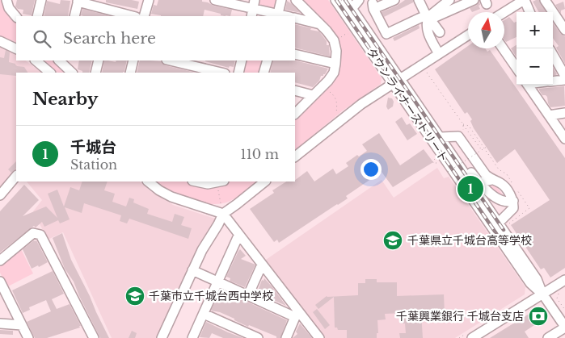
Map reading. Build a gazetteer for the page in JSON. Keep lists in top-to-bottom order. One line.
{"streets":{"street":["タウンライナーストリート"]},"places":{"school or university":["千葉県立千城台高等学校","千葉市立千城台西中学校"],"bank":["千葉興業銀行 千城台支店"]},"north":"top","page":{"map_buttons":["+","−"],"search":"Search here","heading":"Nearby","list":[{"mark":"1","name":"千城台","note":"Station","value":"110 m"}],"pins":"1"}}
